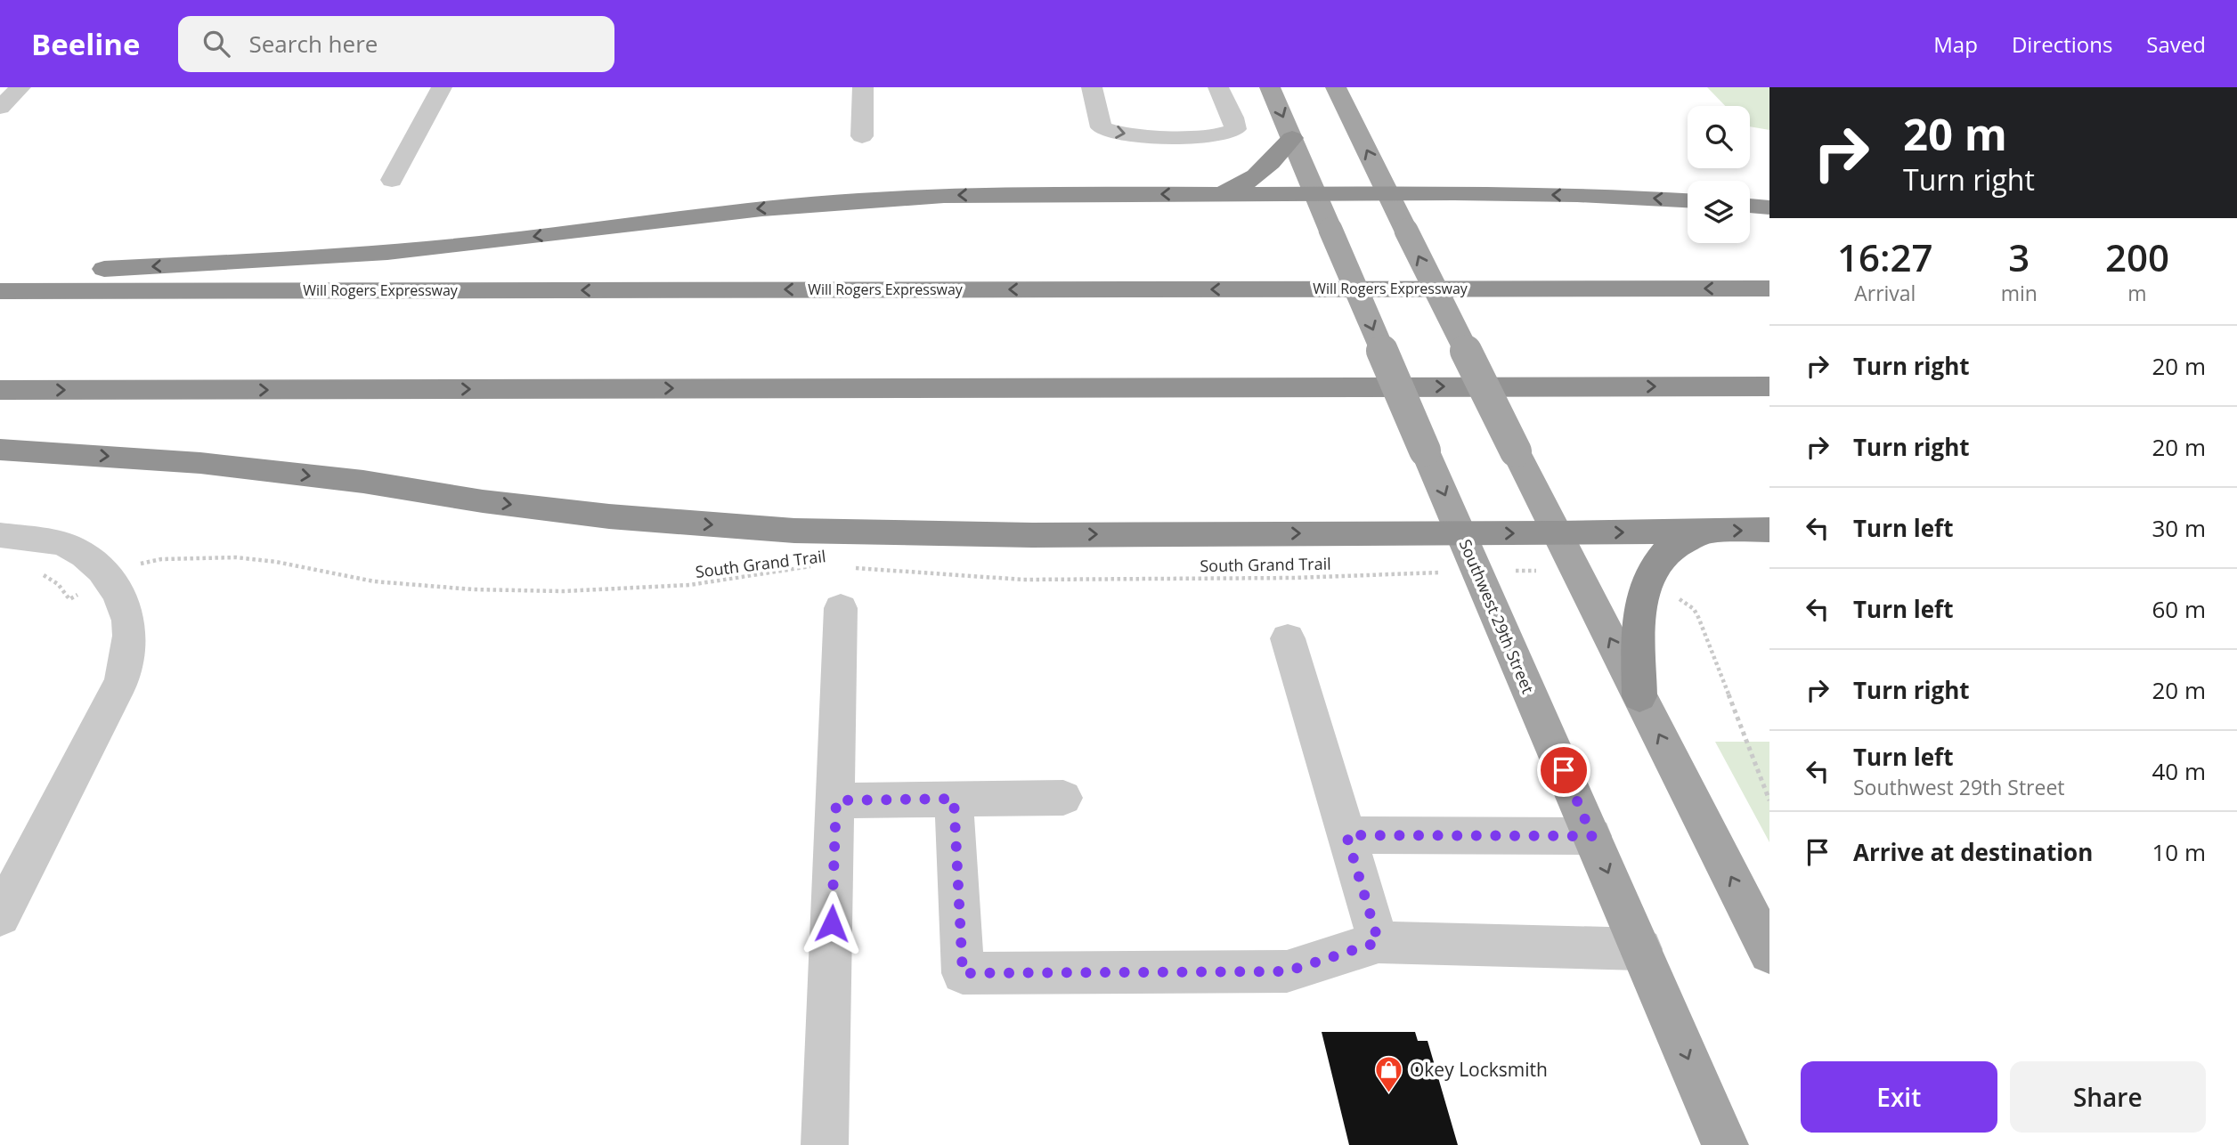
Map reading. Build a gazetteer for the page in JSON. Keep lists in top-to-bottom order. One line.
{"streets":{"highway":["Will Rogers Expressway"],"main road":["Southwest 29th Street"],"path":["South Grand Trail"]},"places":{"shop":["Okey Locksmith"]},"page":{"header":"Beeline","search":"Search here","nav":["Map","Directions","Saved"],"turn":["20 m","Turn right"],"eta":["16:27","Arrival","3","min","200","m"],"list":[{"name":"Turn right","value":"20 m"},{"name":"Turn right","value":"20 m"},{"name":"Turn left","value":"30 m"},{"name":"Turn left","value":"60 m"},{"name":"Turn right","value":"20 m"},{"name":"Turn left","note":"Southwest 29th Street","value":"40 m"},{"name":"Arrive at destination","value":"10 m"}],"buttons":["Exit","Share"]}}
